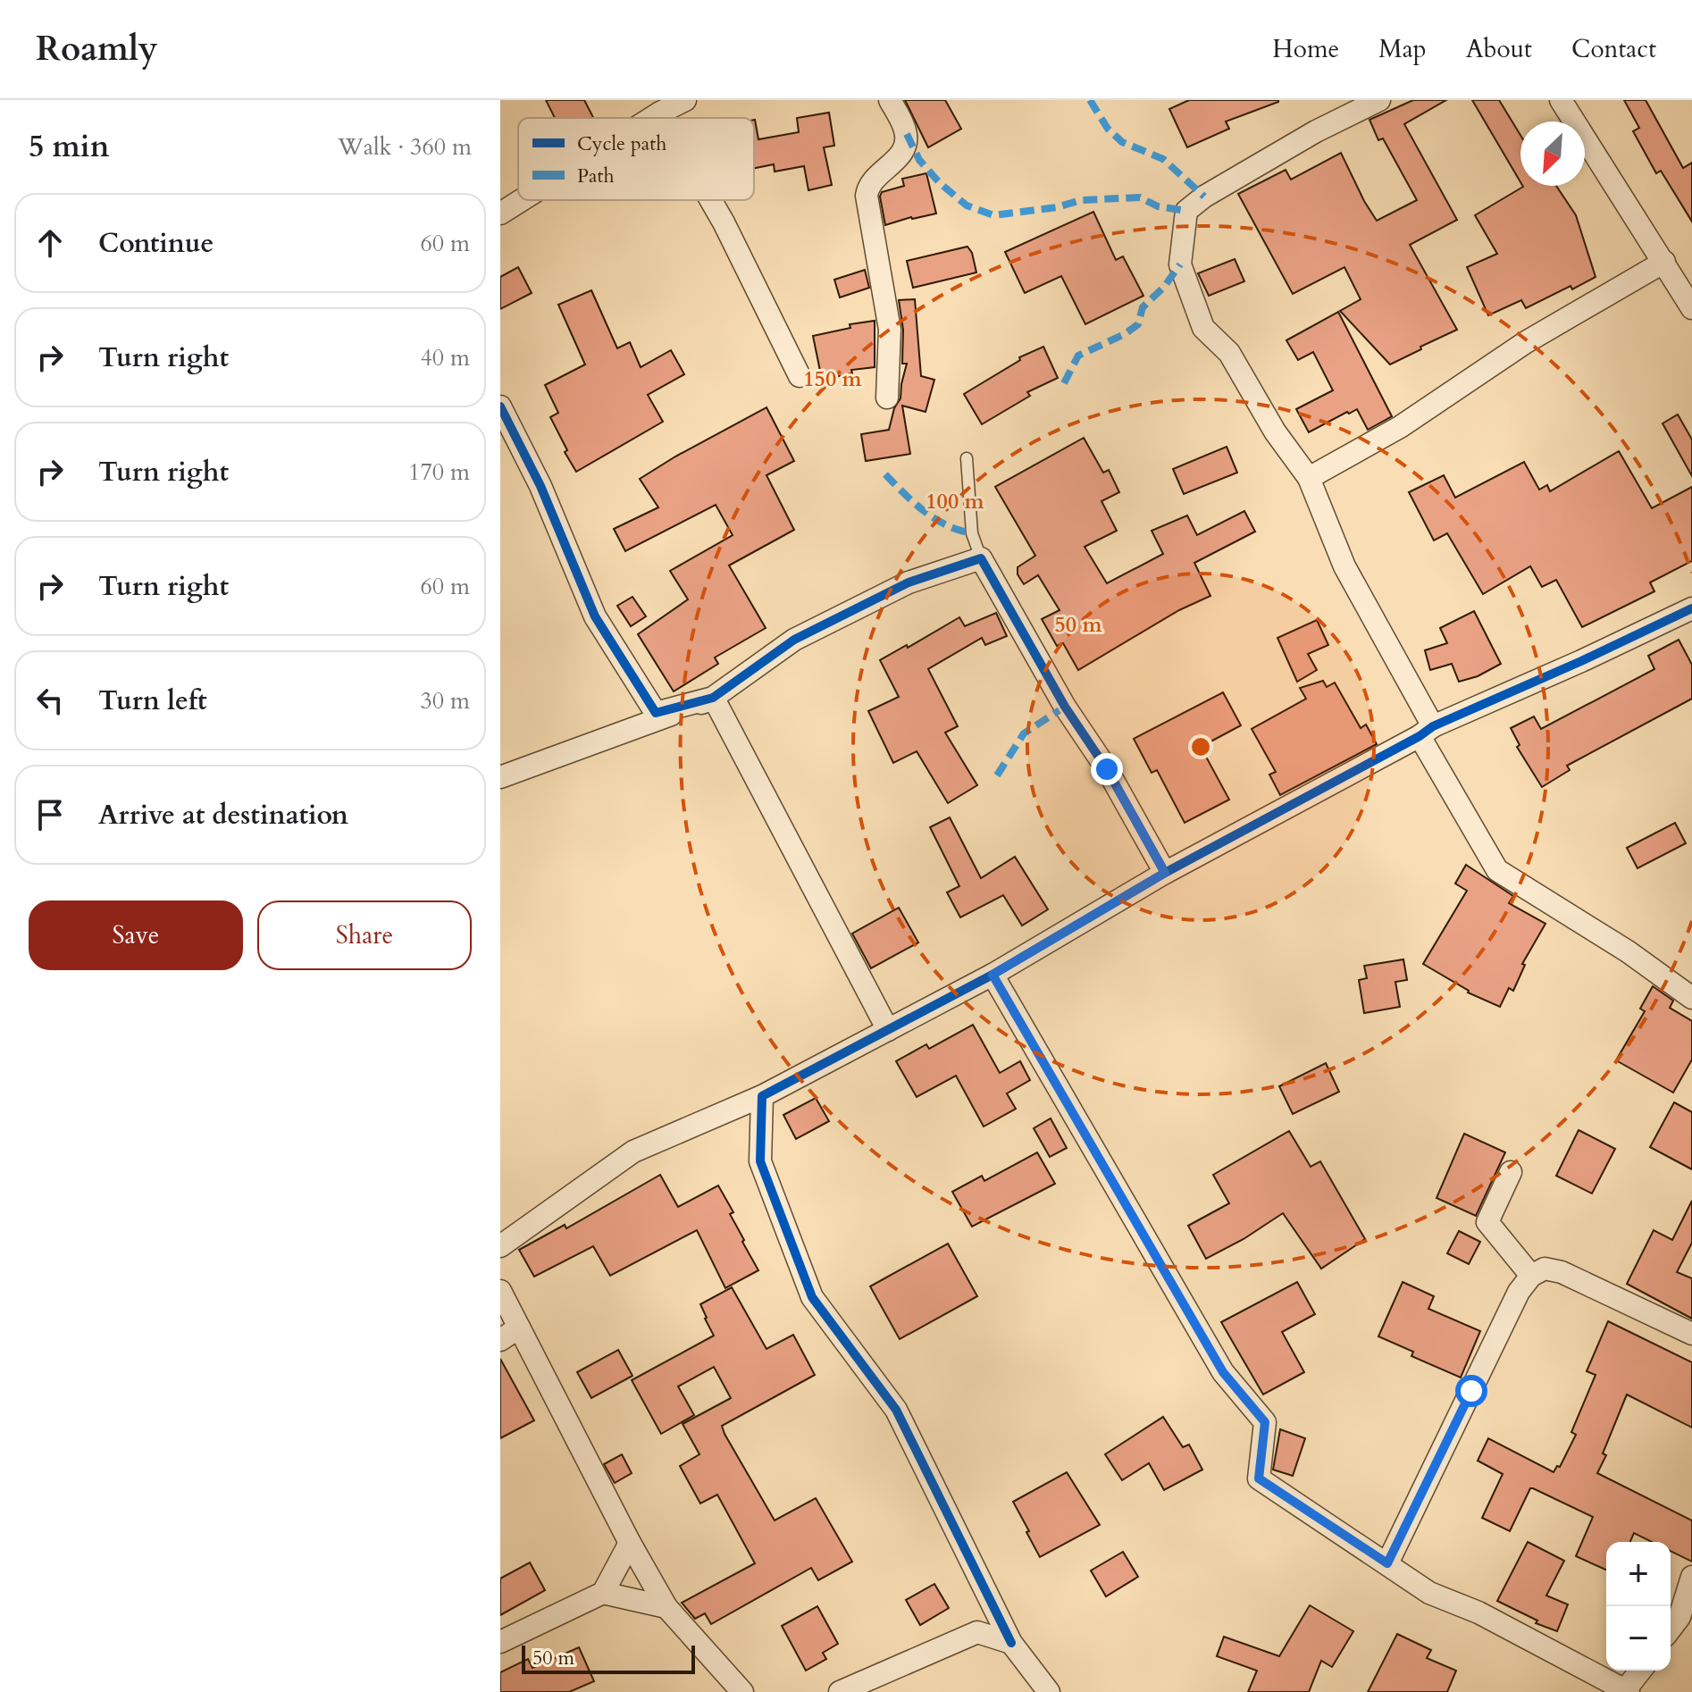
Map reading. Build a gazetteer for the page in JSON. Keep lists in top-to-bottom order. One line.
{"legend":["Cycle path","Path"],"scale_bar":"50 m","north":"bottom left","page":{"header":"Roamly","nav":["Home","Map","About","Contact"],"heading":["5 min","Walk · 360 m"],"list":[["Continue","60 m"],["Turn right","40 m"],["Turn right","170 m"],["Turn right","60 m"],["Turn left","30 m"],"Arrive at destination"],"buttons":["Save","Share"],"map_buttons":["+","−"],"scale":"50 m"},"rings":["150 m","100 m","50 m"]}
